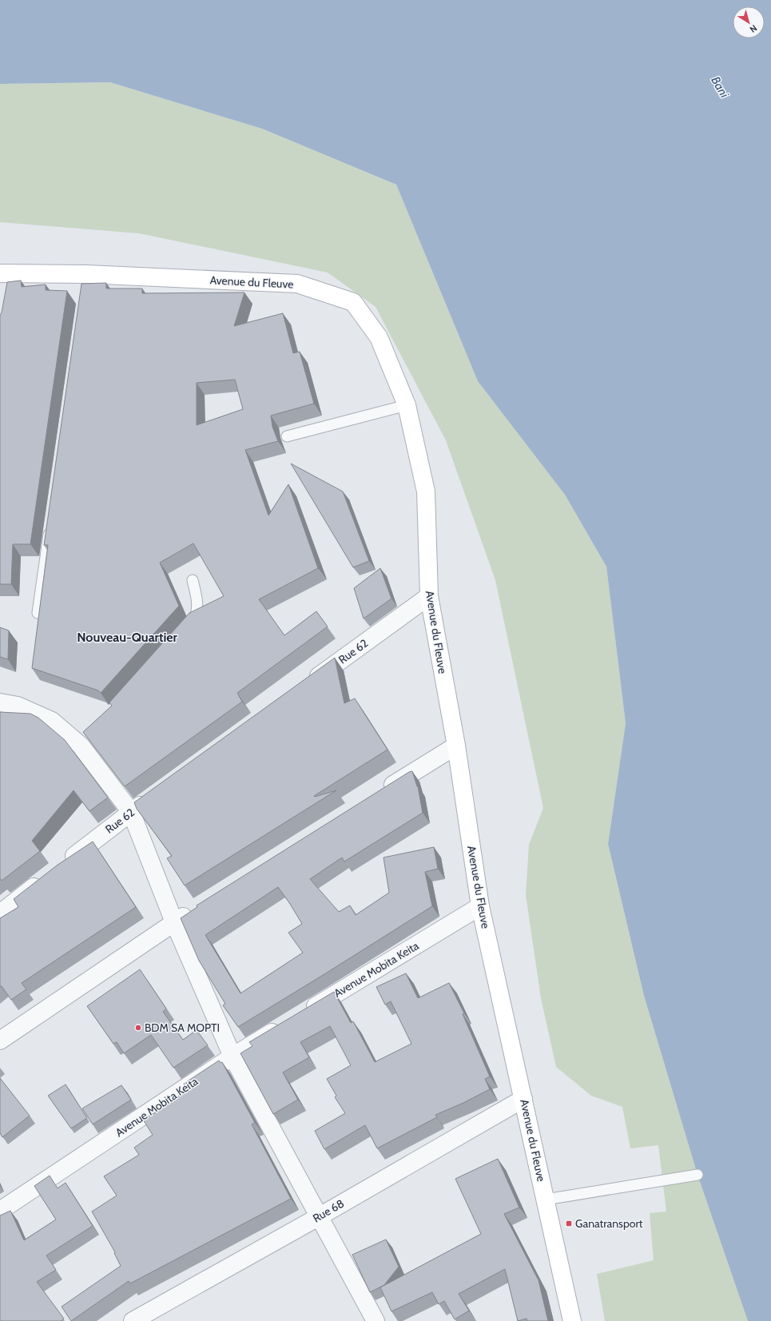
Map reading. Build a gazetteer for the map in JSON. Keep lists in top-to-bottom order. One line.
{"streets":{"street":["Avenue du Fleuve","Rue 62","Avenue Mobita Keita","Rue 68"]},"crossings":[["Avenue du Fleuve","Rue 62"],["Avenue du Fleuve","Avenue Mobita Keita"],["Avenue du Fleuve","Rue 68"]],"districts":["Nouveau-Quartier"],"water":["Bani"],"places":{"other":["BDM SA MOPTI"],"transit":["Ganatransport"]},"north":"bottom right"}
